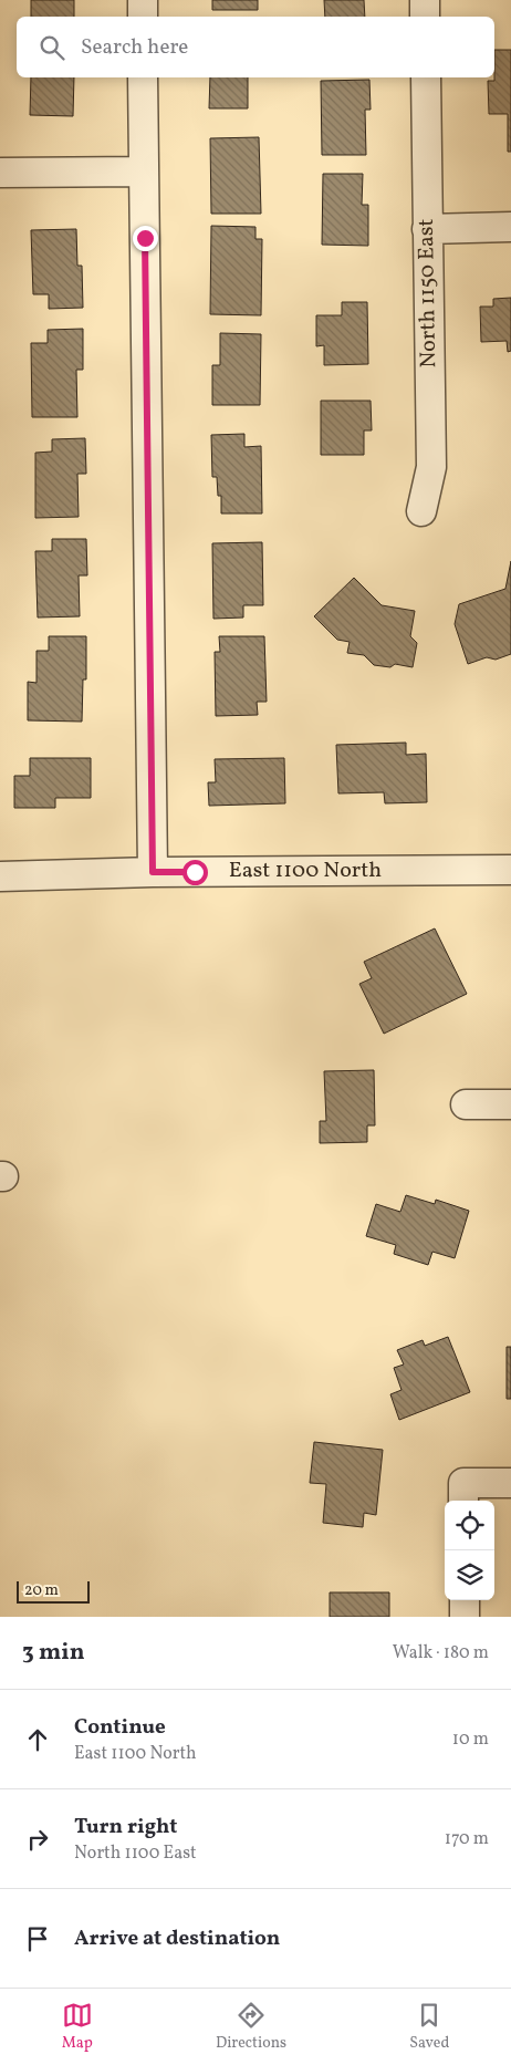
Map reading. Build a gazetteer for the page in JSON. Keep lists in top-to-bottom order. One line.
{"streets":{"street":["North 1150 East","East 1100 North"]},"scale_bar":"20 m","page":{"search":"Search here","scale":"20 m","heading":["3 min","Walk · 180 m"],"list":[["Continue","East 1100 North","10 m"],["Turn right","North 1100 East","170 m"],"Arrive at destination"],"nav":["Map","Directions","Saved"]}}
